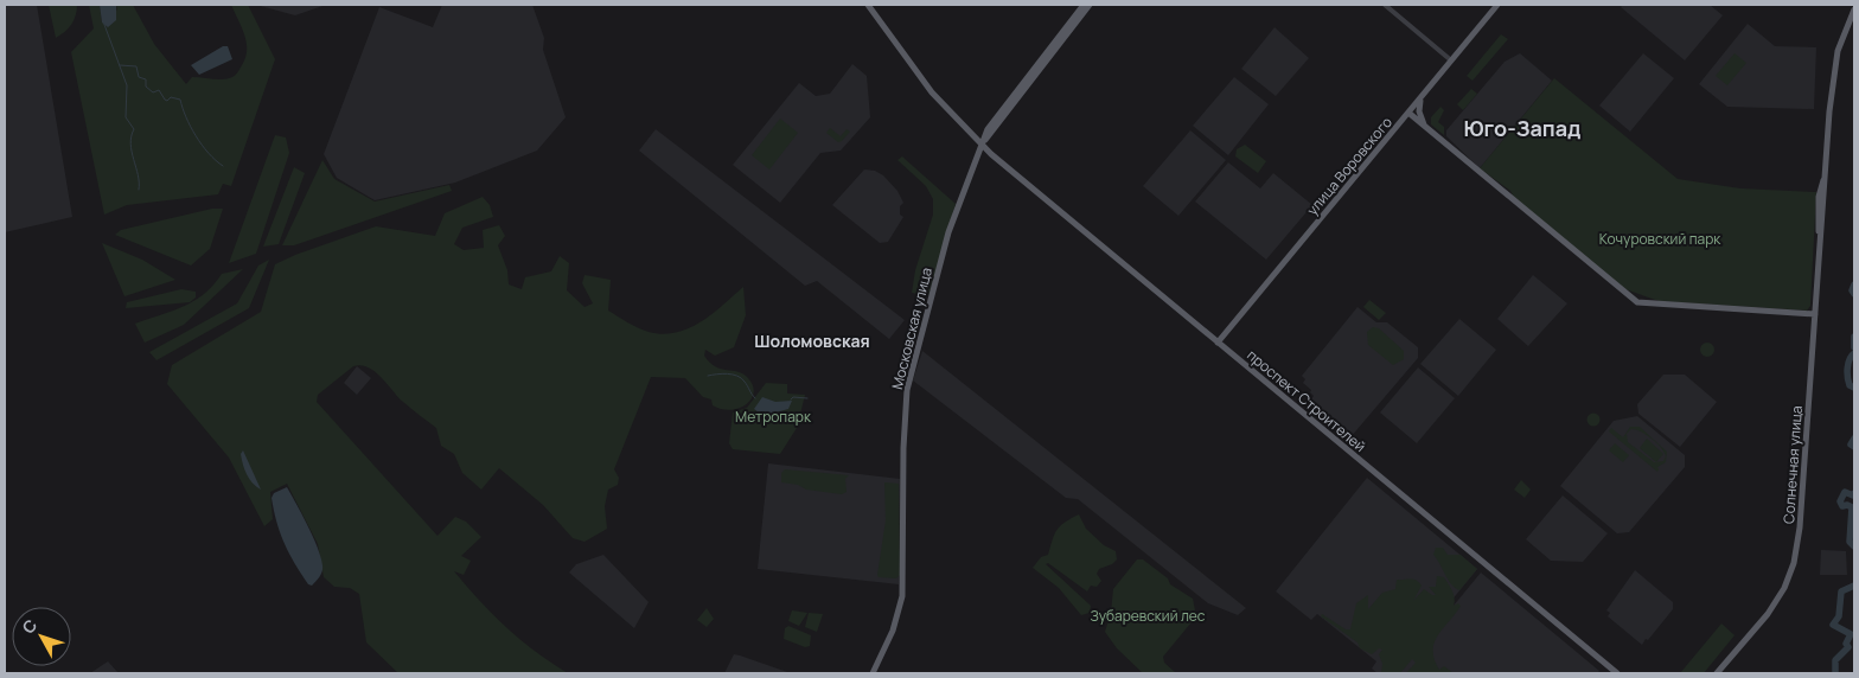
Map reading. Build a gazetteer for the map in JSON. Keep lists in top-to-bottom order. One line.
{"streets":{"main road":["улица Воровского","Московская улица","проспект Строителей","Солнечная улица"]},"crossings":[["улица Воровского","проспект Строителей"],["Московская улица","проспект Строителей"]],"districts":["Юго-Запад","Шоломовская"],"parks":["Кочуровский парк","Метропарк","Зубаревский лес"],"north":"top left"}
